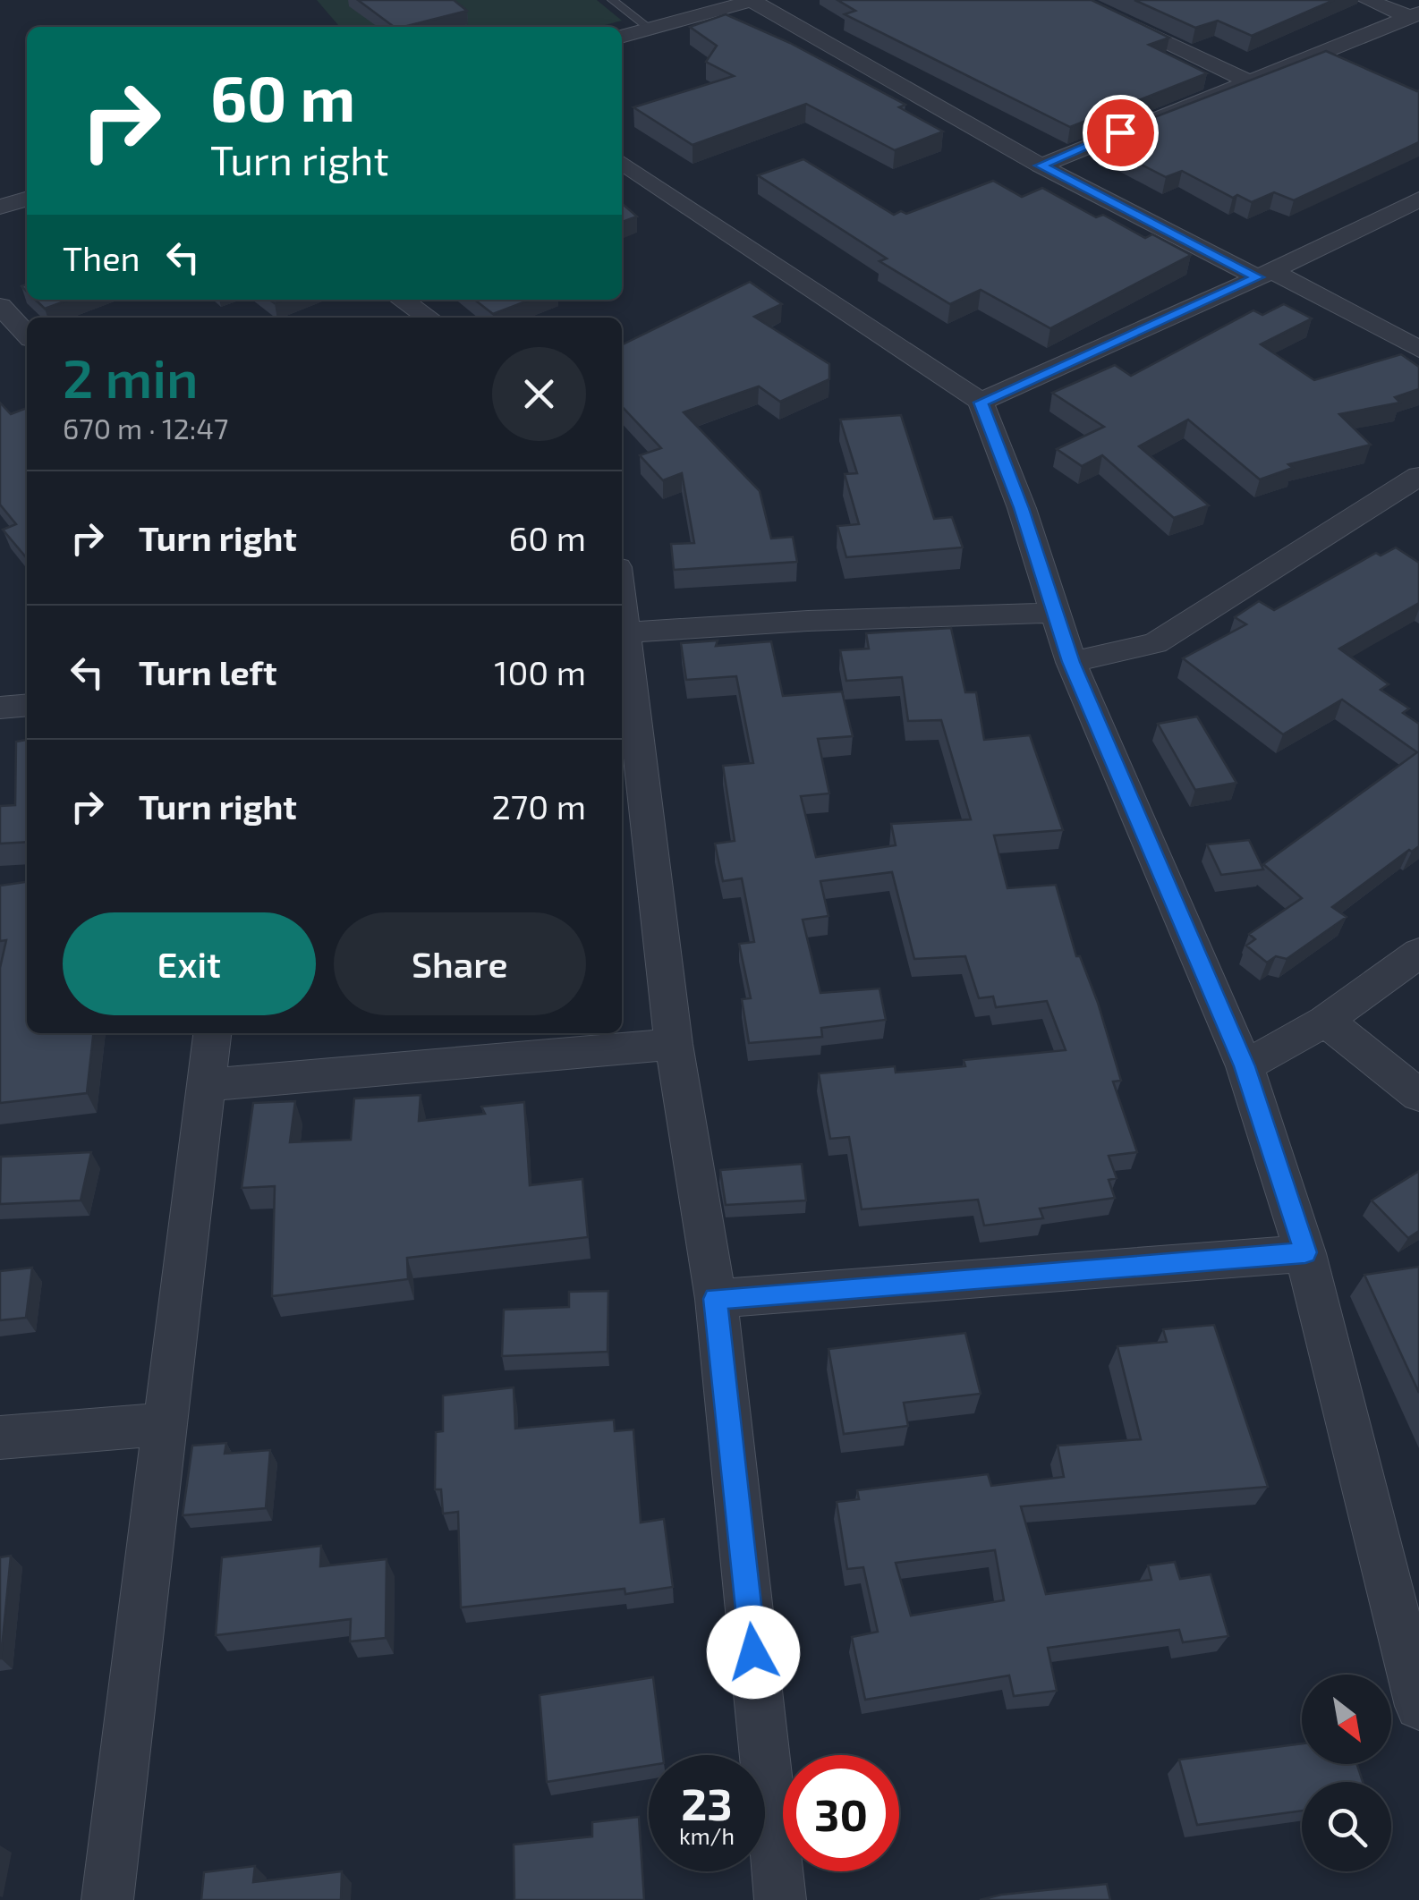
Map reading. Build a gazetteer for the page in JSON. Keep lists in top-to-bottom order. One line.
{"north":"bottom right","page":{"turn":["60 m","Turn right"],"then":"Then","heading":["2 min","670 m · 12:47"],"list":[{"name":"Turn right","value":"60 m"},{"name":"Turn left","value":"100 m"},{"name":"Turn right","value":"270 m"}],"buttons":["Exit","Share"],"speed":"23 km/h","limit":"30"}}
